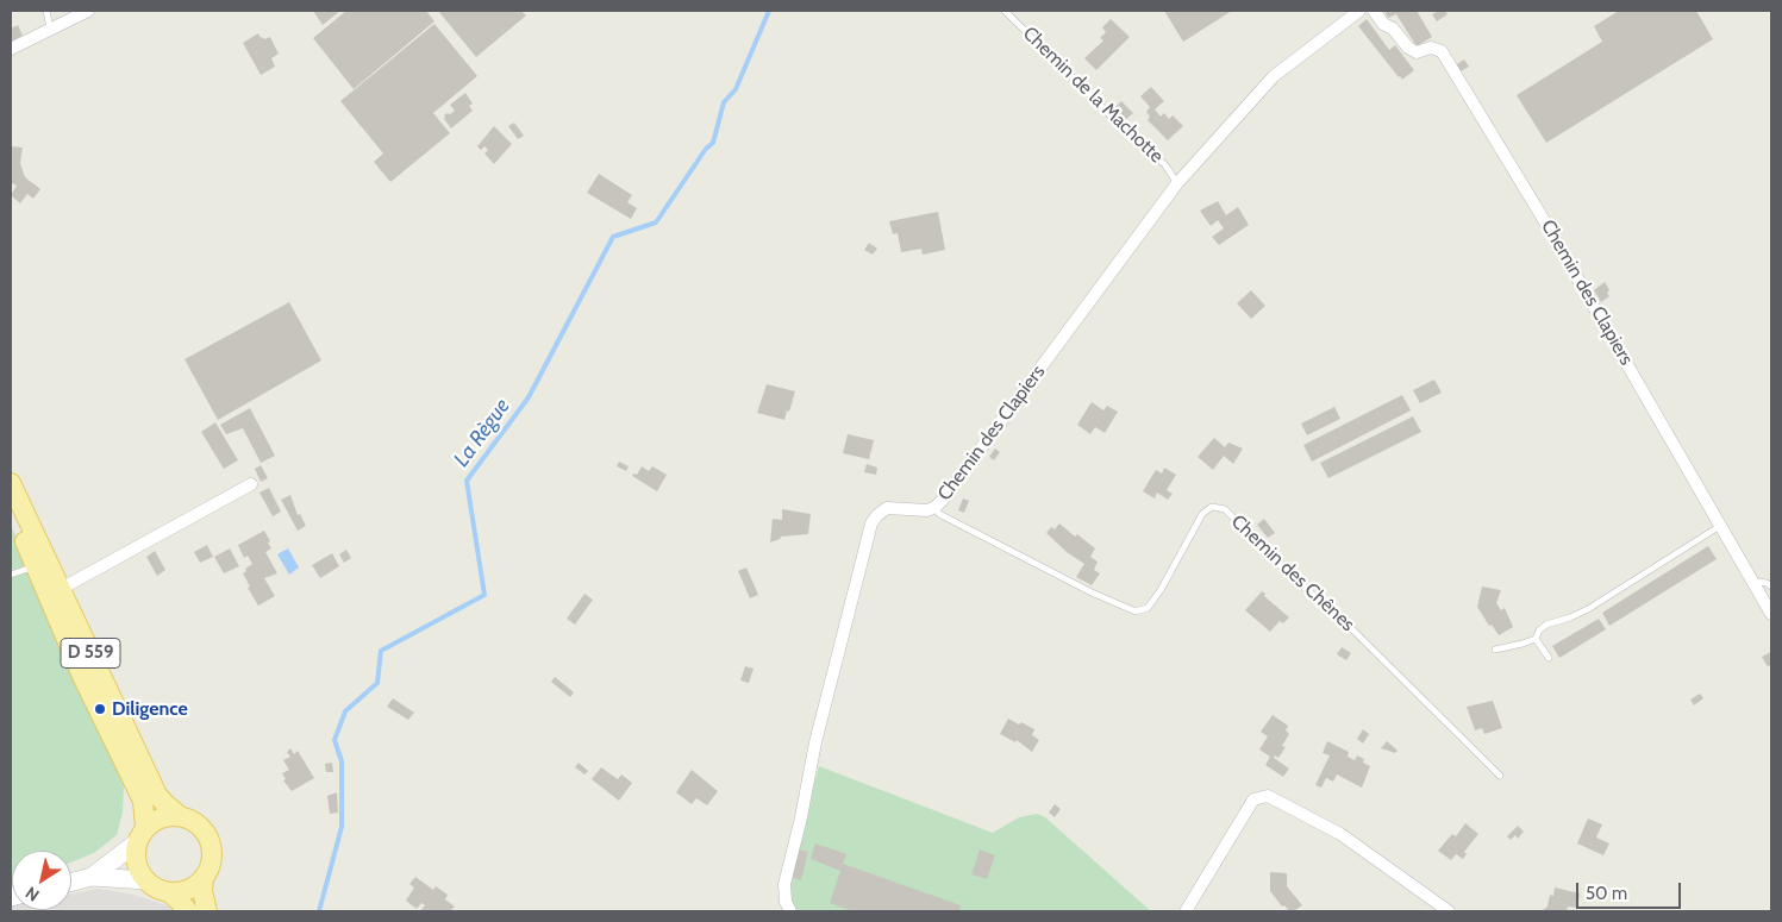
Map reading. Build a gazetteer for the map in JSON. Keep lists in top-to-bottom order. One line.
{"streets":{"main road":["D 559"],"street":["Chemin des Clapiers"],"lane":["Chemin de la Machotte","Chemin des Chênes"]},"crossings":[["Chemin de la Machotte","Chemin des Clapiers"],["Chemin des Clapiers","Chemin des Chênes"]],"water":["La Règue"],"places":["Diligence"],"scale_bar":"50 m","north":"bottom left"}
